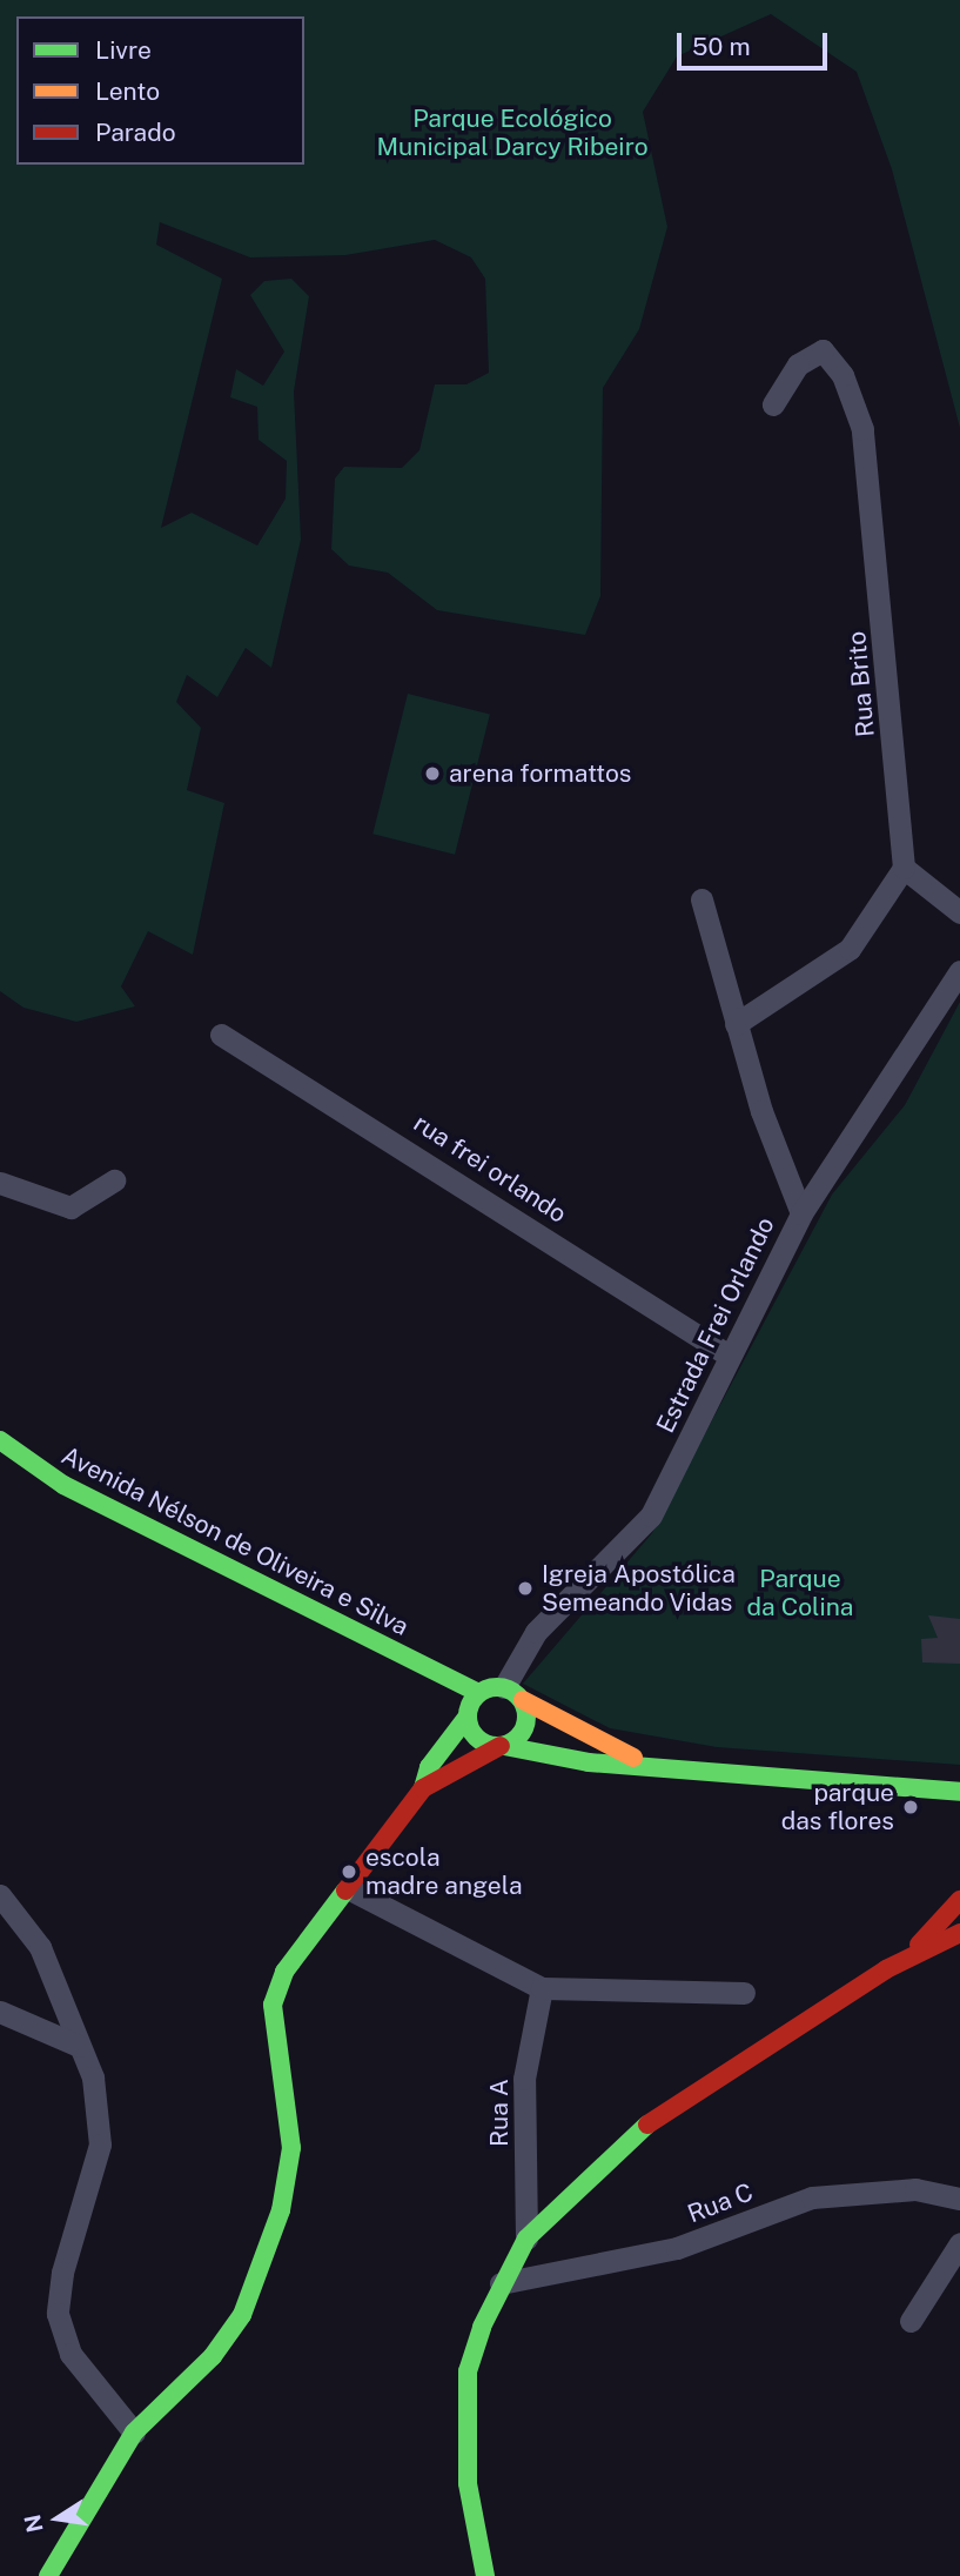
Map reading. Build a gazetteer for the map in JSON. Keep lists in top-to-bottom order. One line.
{"streets":{"street":["Rua Brito","rua frei orlando","Estrada Frei Orlando","Avenida Nélson de Oliveira e Silva","Rua A","Rua C"]},"crossings":[["rua frei orlando","Estrada Frei Orlando"]],"parks":["Parque Ecológico Municipal Darcy Ribeiro","Parque da Colina"],"places":["arena formattos","Igreja Apostólica Semeando Vidas","parque das flores","escola madre angela"],"legend":["Livre","Lento","Parado"],"scale_bar":"50 m","north":"left"}
